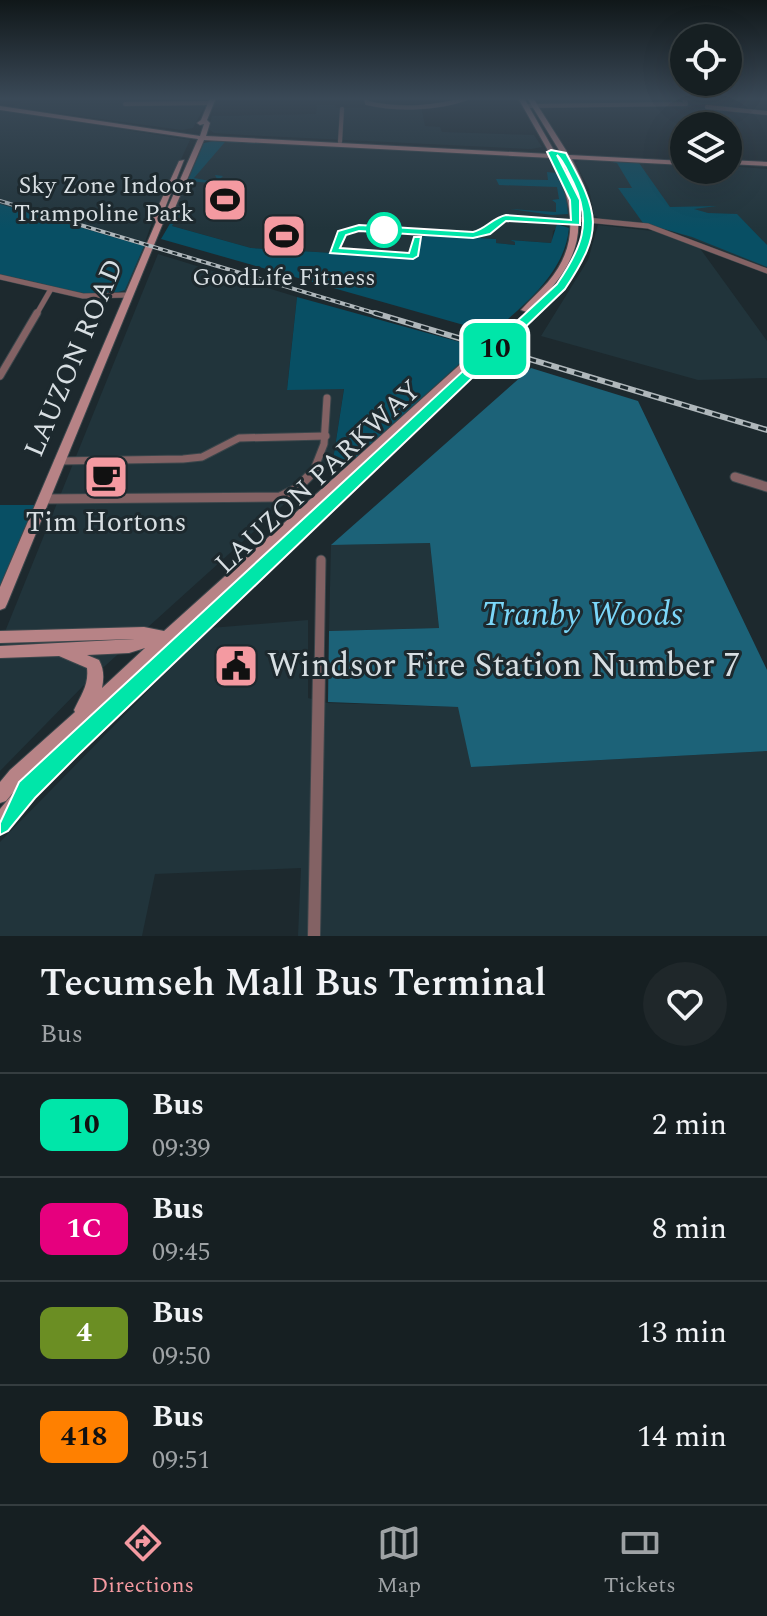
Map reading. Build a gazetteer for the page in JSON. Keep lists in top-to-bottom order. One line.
{"streets":{"main road":["LAUZON ROAD","LAUZON PARKWAY"]},"parks":["Tranby Woods"],"places":{"sports":["Sky Zone Indoor Trampoline Park","GoodLife Fitness"],"cafe":["Tim Hortons"],"public building":["Windsor Fire Station Number 7"]},"lines":["bus line 10"],"page":{"on_map":"10","heading":["Tecumseh Mall Bus Terminal","Bus"],"list":[{"mark":"10","name":"Bus","note":"09:39","value":"2 min"},{"mark":"1C","name":"Bus","note":"09:45","value":"8 min"},{"mark":"4","name":"Bus","note":"09:50","value":"13 min"},{"mark":"418","name":"Bus","note":"09:51","value":"14 min"}],"tabs":["Directions","Map","Tickets"]}}
